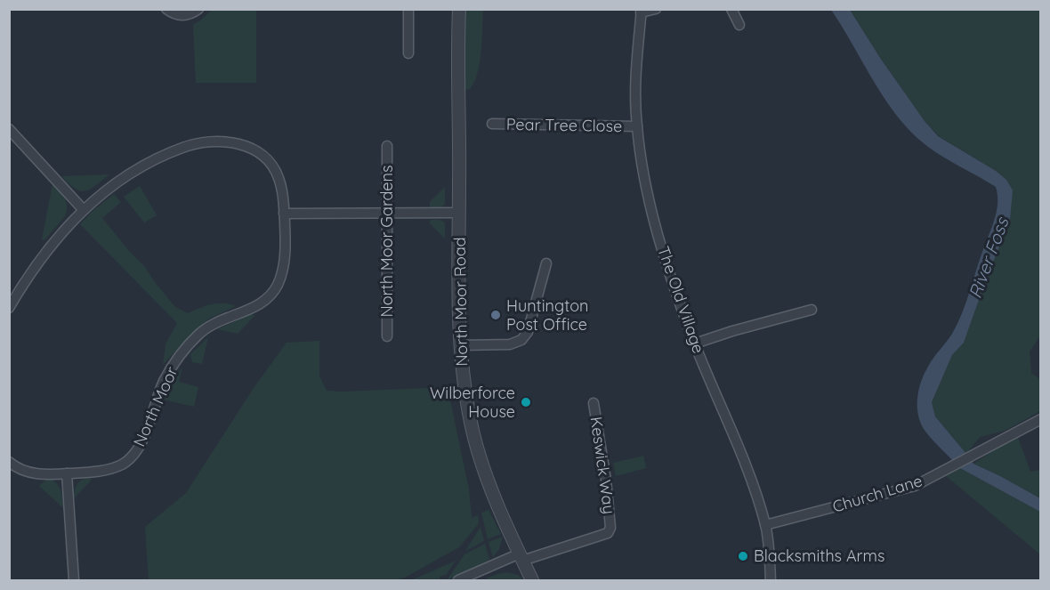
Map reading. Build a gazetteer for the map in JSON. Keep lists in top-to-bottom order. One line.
{"streets":{"street":["Pear Tree Close","North Moor Gardens","The Old Village","North Moor Road","North Moor","Keswick Way","Church Lane"]},"crossings":[["Pear Tree Close","The Old Village"],["The Old Village","Church Lane"],["North Moor Road","Keswick Way"]],"water":["River Foss"],"places":["Huntington Post Office","Wilberforce House","Blacksmiths Arms"]}
